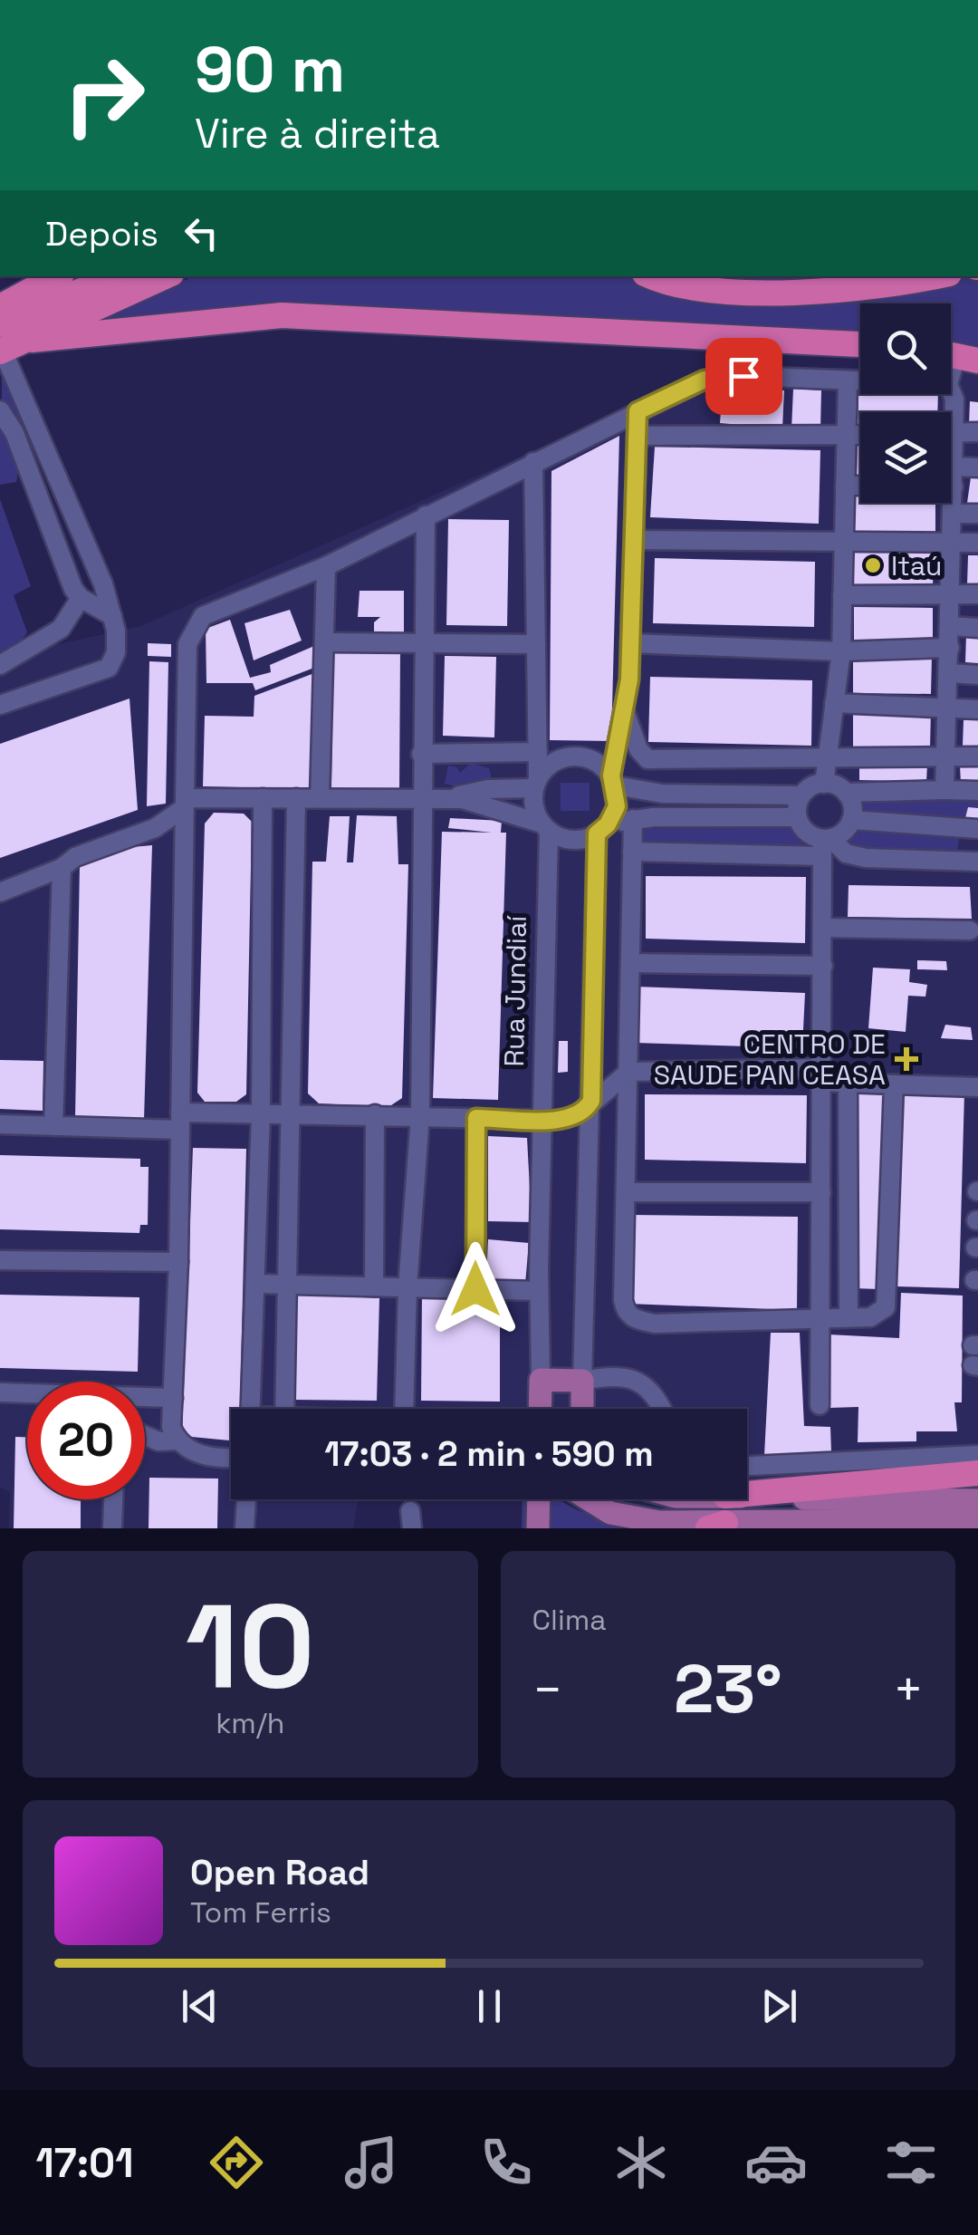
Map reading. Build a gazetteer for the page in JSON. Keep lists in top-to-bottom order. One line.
{"streets":{"main road":["Rua Jundiaí"]},"places":{"other":["Itaú"],"health":["CENTRO DE SAUDE PAN CEASA"]},"page":{"turn":["90 m","Vire à direita"],"then":"Depois","limit":"20","trip":"17:03 · 2 min · 590 m","tile":[["10","km/h"],"Clima"],"heat":["−","23°","+"],"song":["Open Road","Tom Ferris"],"tabs":"17:01"}}
